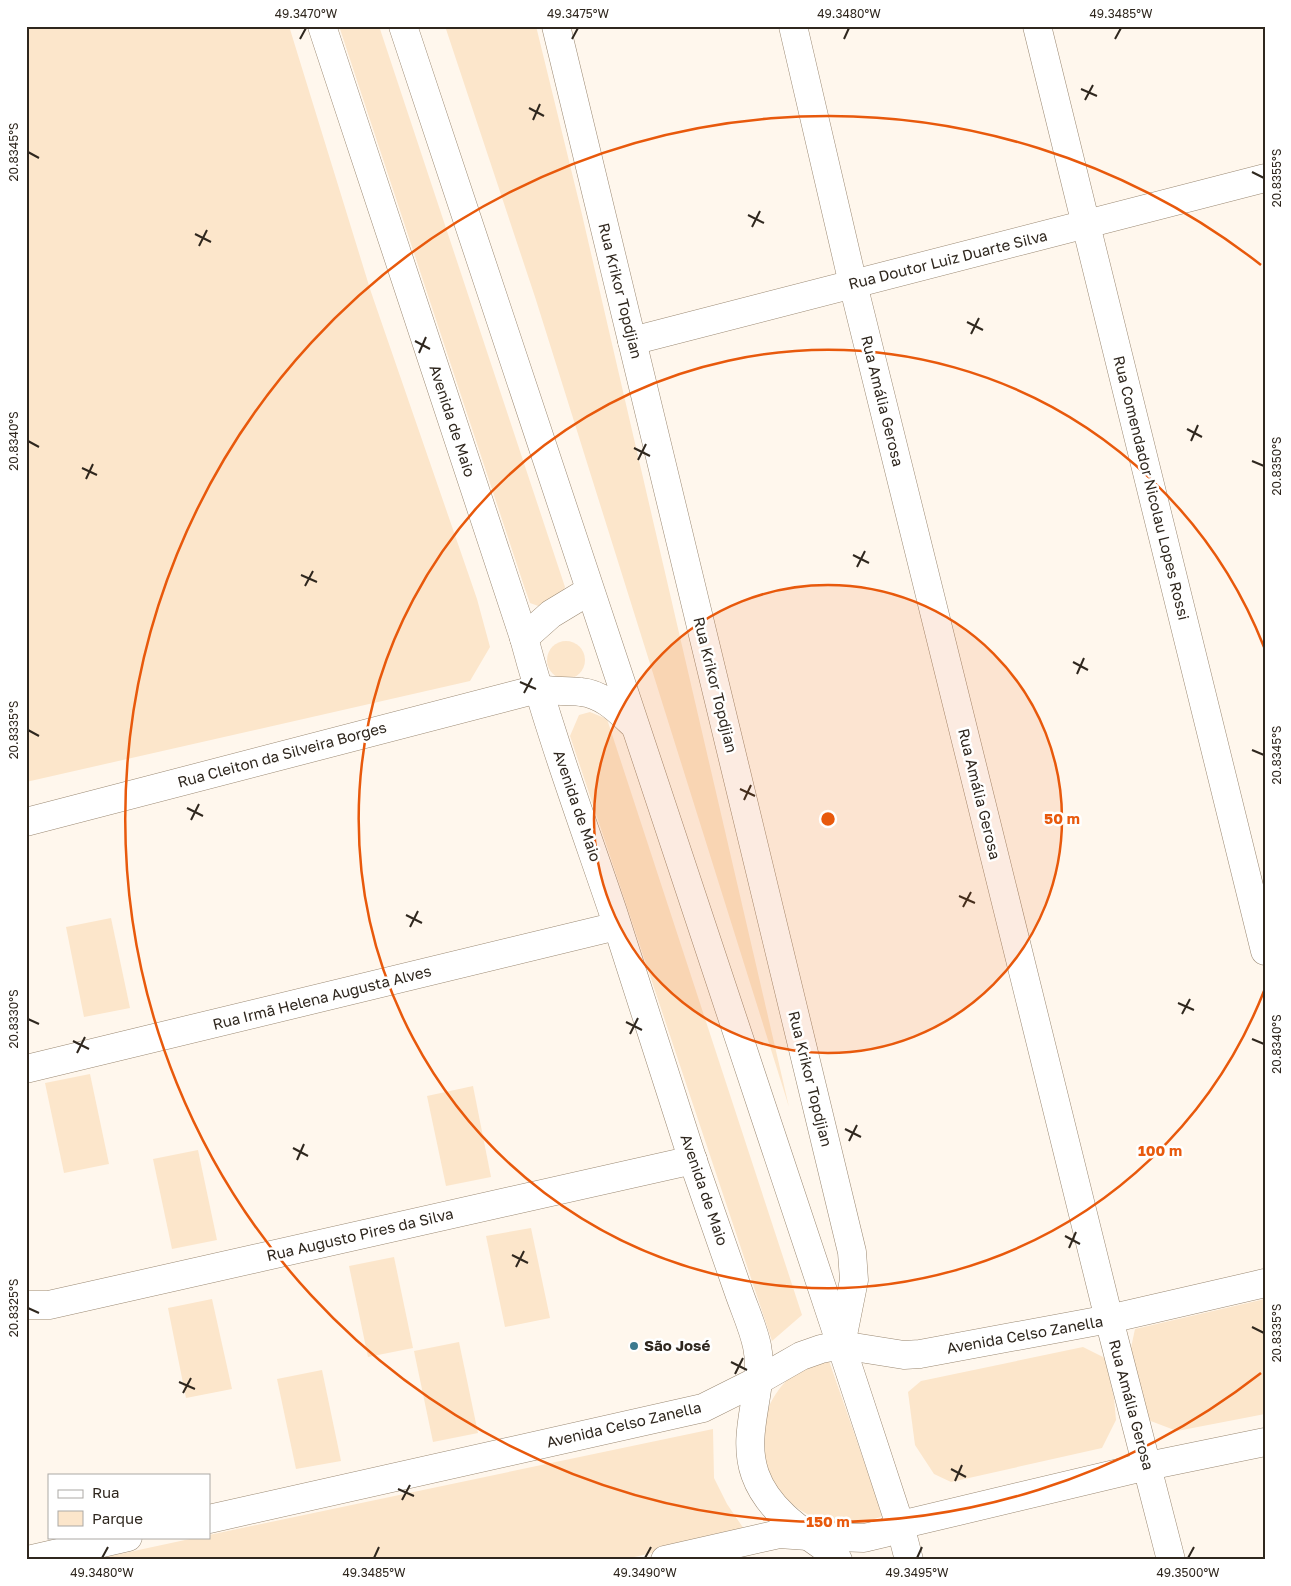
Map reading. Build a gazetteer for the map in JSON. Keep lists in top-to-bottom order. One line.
{"streets":{"street":["Rua Doutor Luiz Duarte Silva","Rua Krikor Topdjian","Rua Amália Gerosa","Avenida de Maio","Rua Comendador Nicolau Lopes Rossi","Rua Cleiton da Silveira Borges","Rua Irmã Helena Augusta Alves","Rua Augusto Pires da Silva","Avenida Celso Zanella"]},"crossings":[["Rua Doutor Luiz Duarte Silva","Rua Krikor Topdjian"],["Rua Doutor Luiz Duarte Silva","Rua Amália Gerosa"],["Rua Doutor Luiz Duarte Silva","Rua Comendador Nicolau Lopes Rossi"],["Rua Krikor Topdjian","Avenida Celso Zanella"],["Rua Amália Gerosa","Avenida Celso Zanella"],["Avenida de Maio","Rua Cleiton da Silveira Borges"],["Avenida de Maio","Rua Irmã Helena Augusta Alves"],["Avenida de Maio","Rua Augusto Pires da Silva"],["Avenida de Maio","Avenida Celso Zanella"]],"places":["São José"],"legend":["Rua","Parque"],"coordinates":["49.3470°W","49.3475°W","49.3480°W","49.3485°W","20.8345°S","20.8355°S","20.8340°S","20.8350°S","20.8335°S","20.8330°S","20.8325°S","49.3490°W","49.3495°W","49.3500°W"],"rings":["50 m","100 m","150 m"]}
